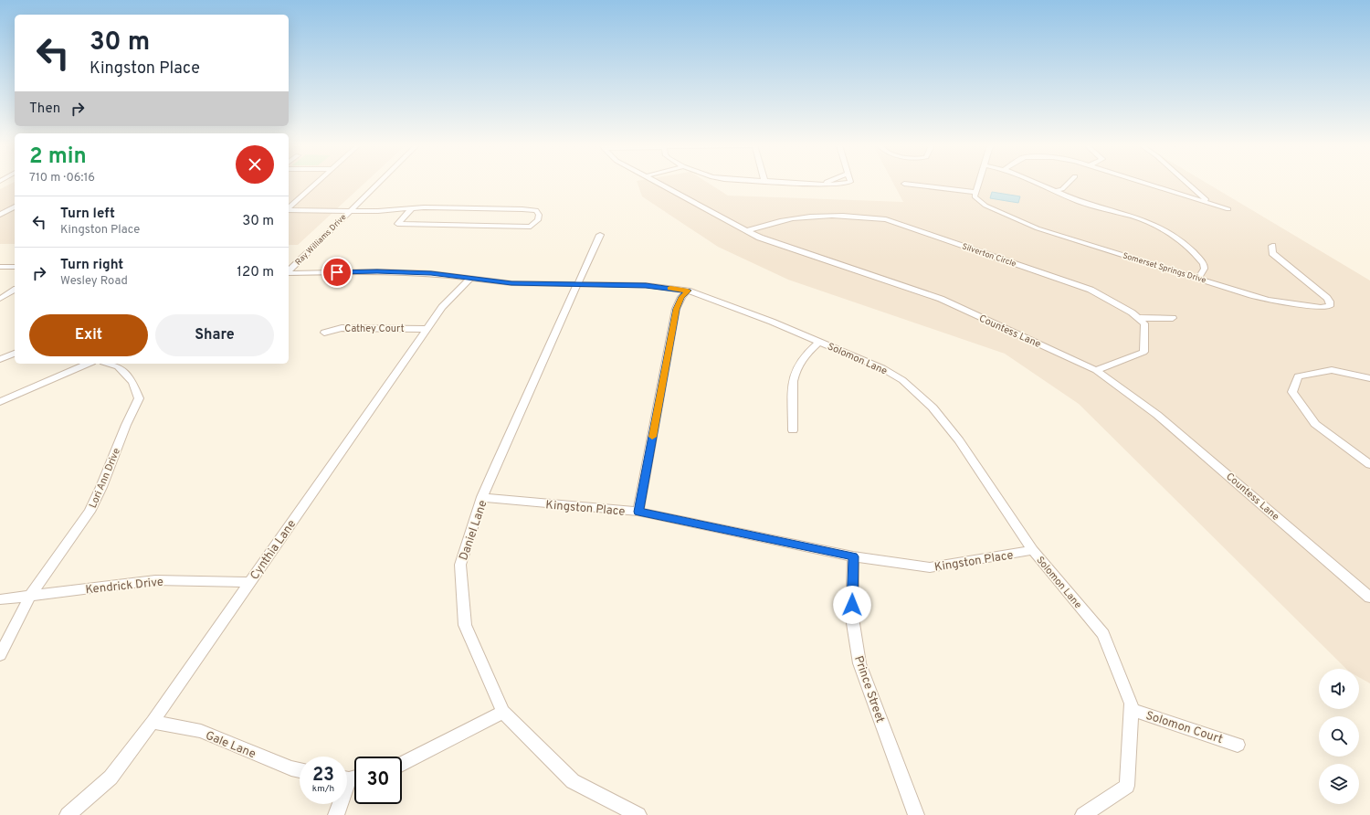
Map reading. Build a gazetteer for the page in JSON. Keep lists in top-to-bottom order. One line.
{"streets":{"street":["Ray Williams Drive","Silverton Circle","Somerset Springs Drive","Cathey Court","Countess Lane","Solomon Lane","Lori Ann Drive","Kingston Place","Daniel Lane","Cynthia Lane","Kendrick Drive","Prince Street","Solomon Court","Gale Lane"]},"crossings":[["Silverton Circle","Countess Lane"],["Cathey Court","Cynthia Lane"],["Solomon Lane","Kingston Place"],["Solomon Lane","Daniel Lane"],["Solomon Lane","Cynthia Lane"],["Solomon Lane","Solomon Court"],["Lori Ann Drive","Kendrick Drive"],["Kingston Place","Daniel Lane"],["Kingston Place","Prince Street"],["Cynthia Lane","Kendrick Drive"],["Cynthia Lane","Gale Lane"]],"page":{"turn":["30 m","Kingston Place"],"then":"Then","heading":["2 min","710 m · 06:16"],"list":[{"name":"Turn left","note":"Kingston Place","value":"30 m"},{"name":"Turn right","note":"Wesley Road","value":"120 m"}],"buttons":["Exit","Share"],"speed":"23 km/h","limit":"30"}}
